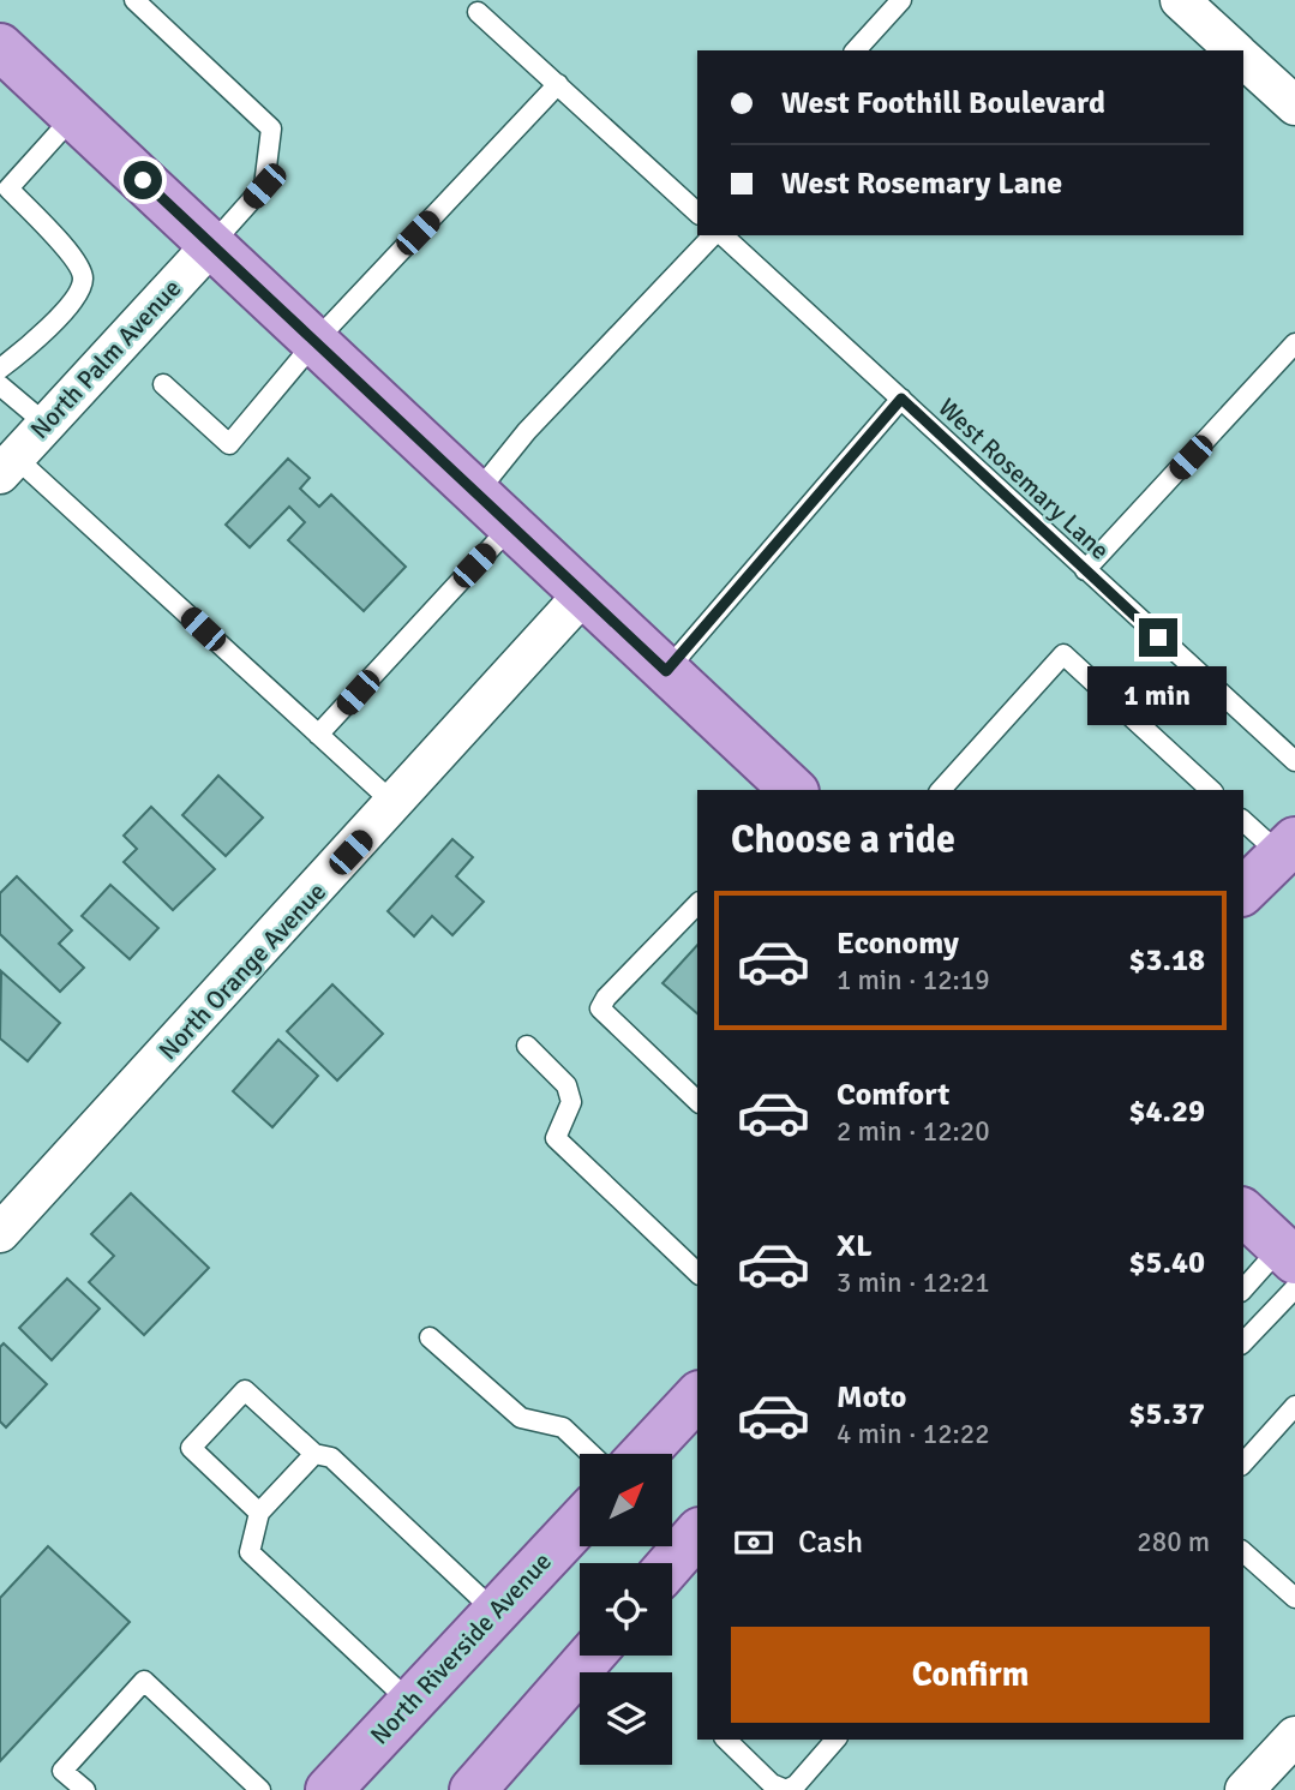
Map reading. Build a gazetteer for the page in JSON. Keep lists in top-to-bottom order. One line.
{"streets":{"main road":["North Riverside Avenue"],"street":["North Palm Avenue","North Orange Avenue"],"lane":["West Rosemary Lane"]},"north":"top right","page":{"banner":["West Foothill Boulevard","West Rosemary Lane"],"bubble":"1 min","heading":"Choose a ride","list":[{"name":"Economy","note":"1 min · 12:19","value":"$3.18"},{"name":"Comfort","note":"2 min · 12:20","value":"$4.29"},{"name":"XL","note":"3 min · 12:21","value":"$5.40"},{"name":"Moto","note":"4 min · 12:22","value":"$5.37"}],"pay":["Cash","280 m"],"buttons":"Confirm"}}
